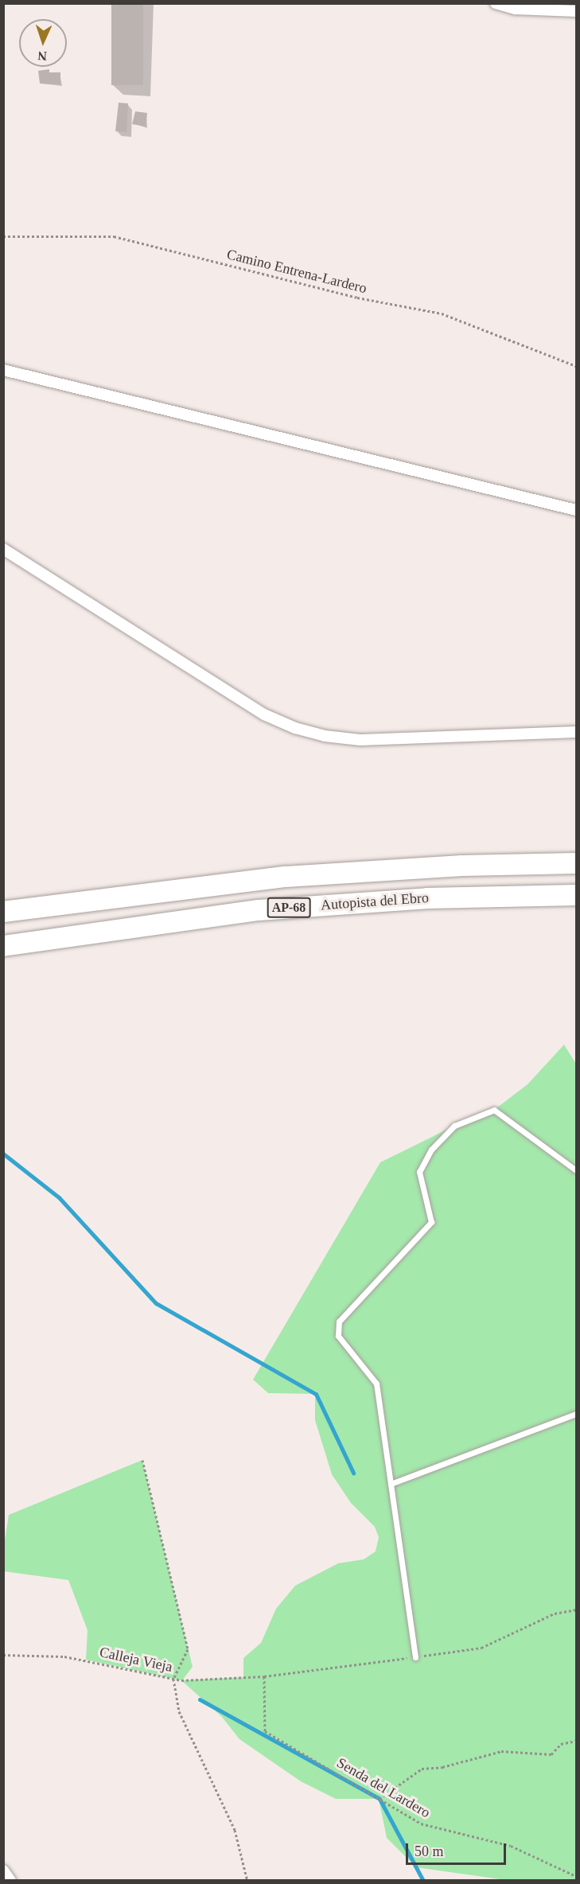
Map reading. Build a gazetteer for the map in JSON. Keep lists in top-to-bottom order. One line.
{"streets":{"highway":["Autopista del Ebro","AP-68"],"path":["Camino Entrena-Lardero","Calleja Vieja","Senda del Lardero"]},"crossings":[["Calleja Vieja","Senda del Lardero"]],"scale_bar":"50 m","north":"bottom"}
